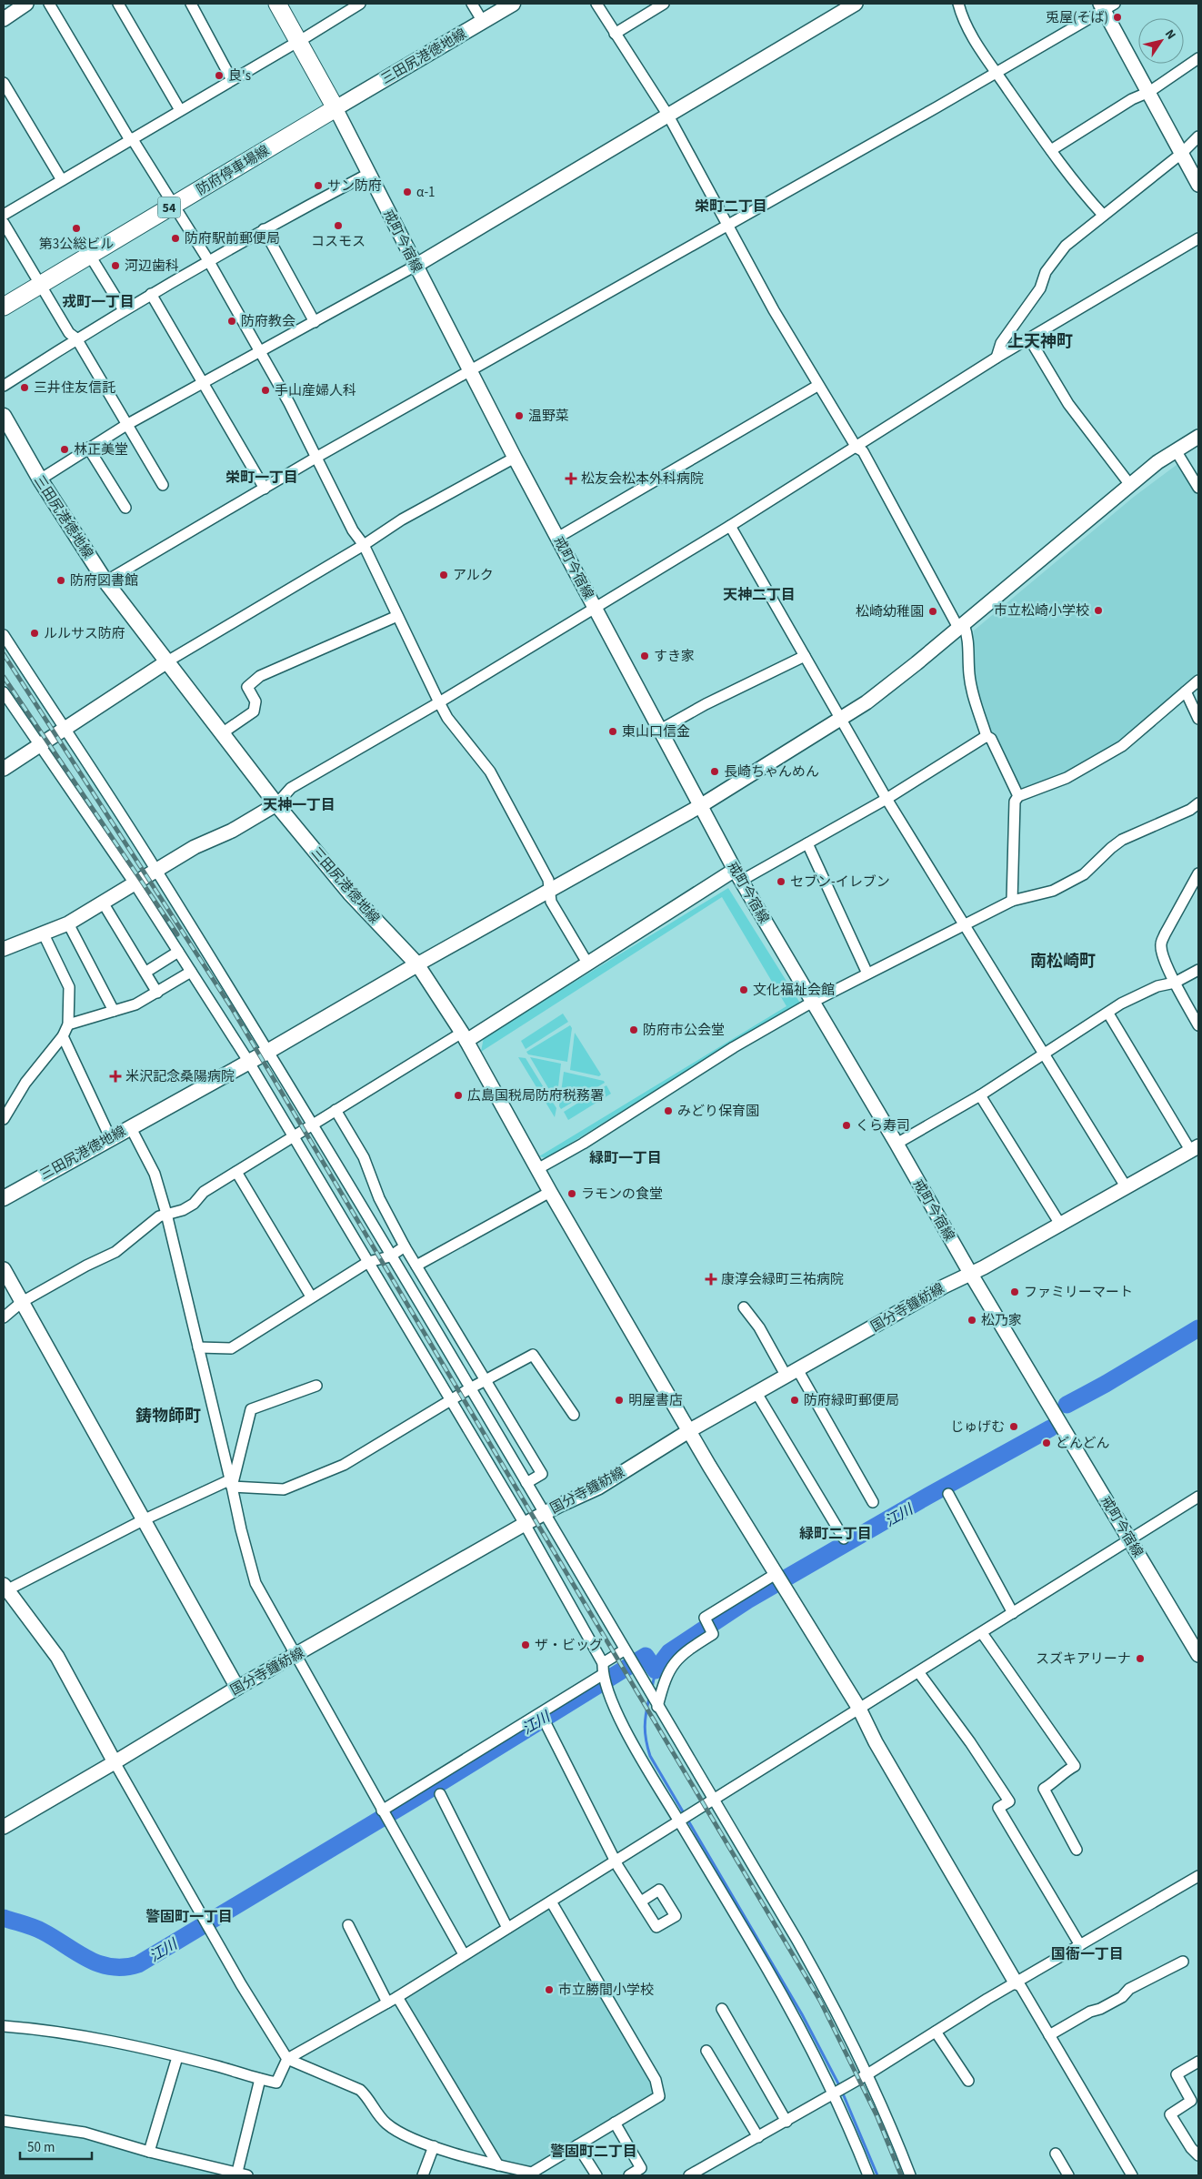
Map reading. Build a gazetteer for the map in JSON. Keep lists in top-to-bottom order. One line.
{"streets":{"main road":["三田尻港徳地線","防府停車場線","54"],"street":["戒町今宿線","国分寺鐘紡線"]},"crossings":[["三田尻港徳地線","防府停車場線"],["三田尻港徳地線","戒町今宿線"],["防府停車場線","戒町今宿線"],["戒町今宿線","国分寺鐘紡線"]],"districts":["栄町二丁目","戎町一丁目","上天神町","栄町一丁目","天神二丁目","天神一丁目","南松崎町","緑町一丁目","鋳物師町","緑町二丁目","警固町一丁目","国衙一丁目","警固町二丁目"],"water":["江川"],"places":{"other":["兎屋(そば)","良's","サン防府","α-1","コスモス","第3公総ビル","防府駅前郵便局","河辺歯科","防府教会","三井住友信託","手山産婦人科","温野菜","林正美堂","アルク","防府図書館","市立松崎小学校","松崎幼稚園","ルルサス防府","すき家","東山口信金","長崎ちゃんめん","セブン-イレブン","文化福祉会館","防府市公会堂","広島国税局防府税務署","みどり保育園","くら寿司","ラモンの食堂","ファミリーマート","松乃家","明屋書店","防府緑町郵便局","じゅげむ","どんどん","ザ・ビッグ","スズキアリーナ","市立勝間小学校"],"health":["松友会松本外科病院","米沢記念桑陽病院","康淳会緑町三祐病院"]},"scale_bar":"50 m","north":"top right"}
